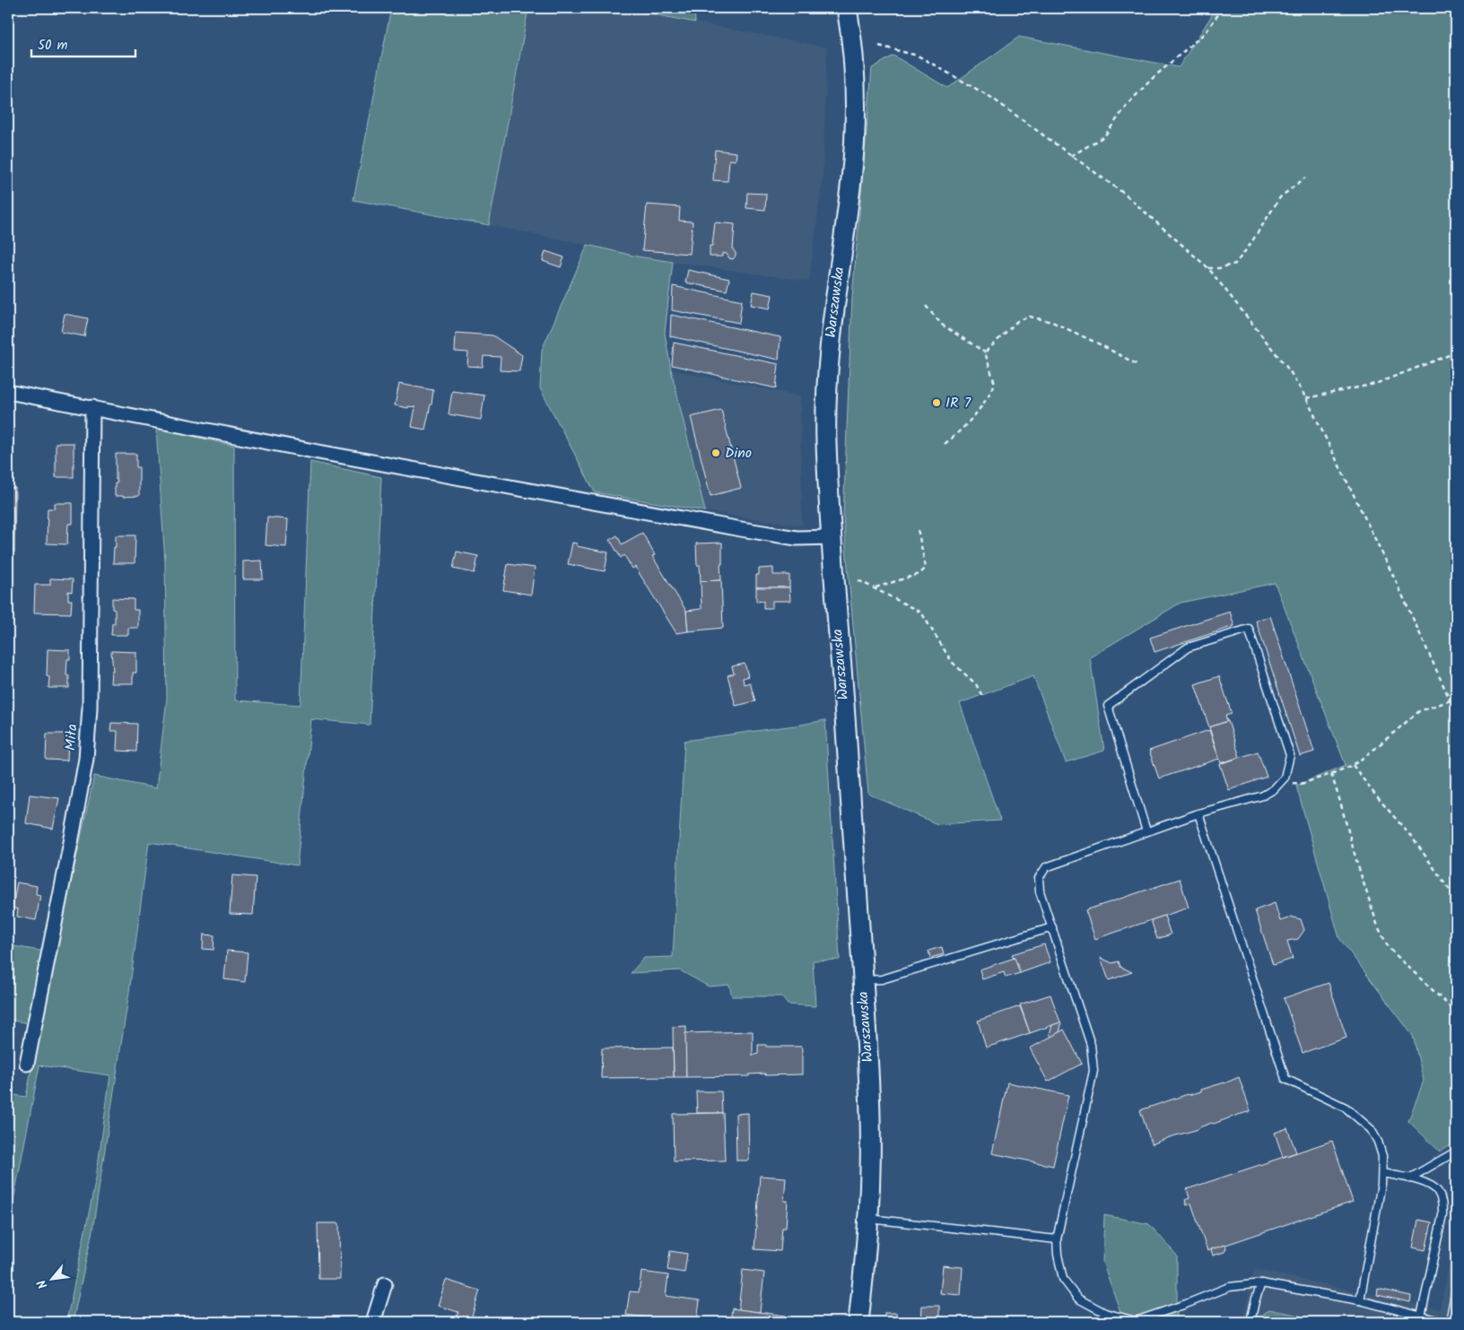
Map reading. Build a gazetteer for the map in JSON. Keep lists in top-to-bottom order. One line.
{"streets":{"main road":["Warszawska"],"street":["Miła"]},"places":["IR 7","Dino"],"scale_bar":"50 m","north":"bottom left"}
